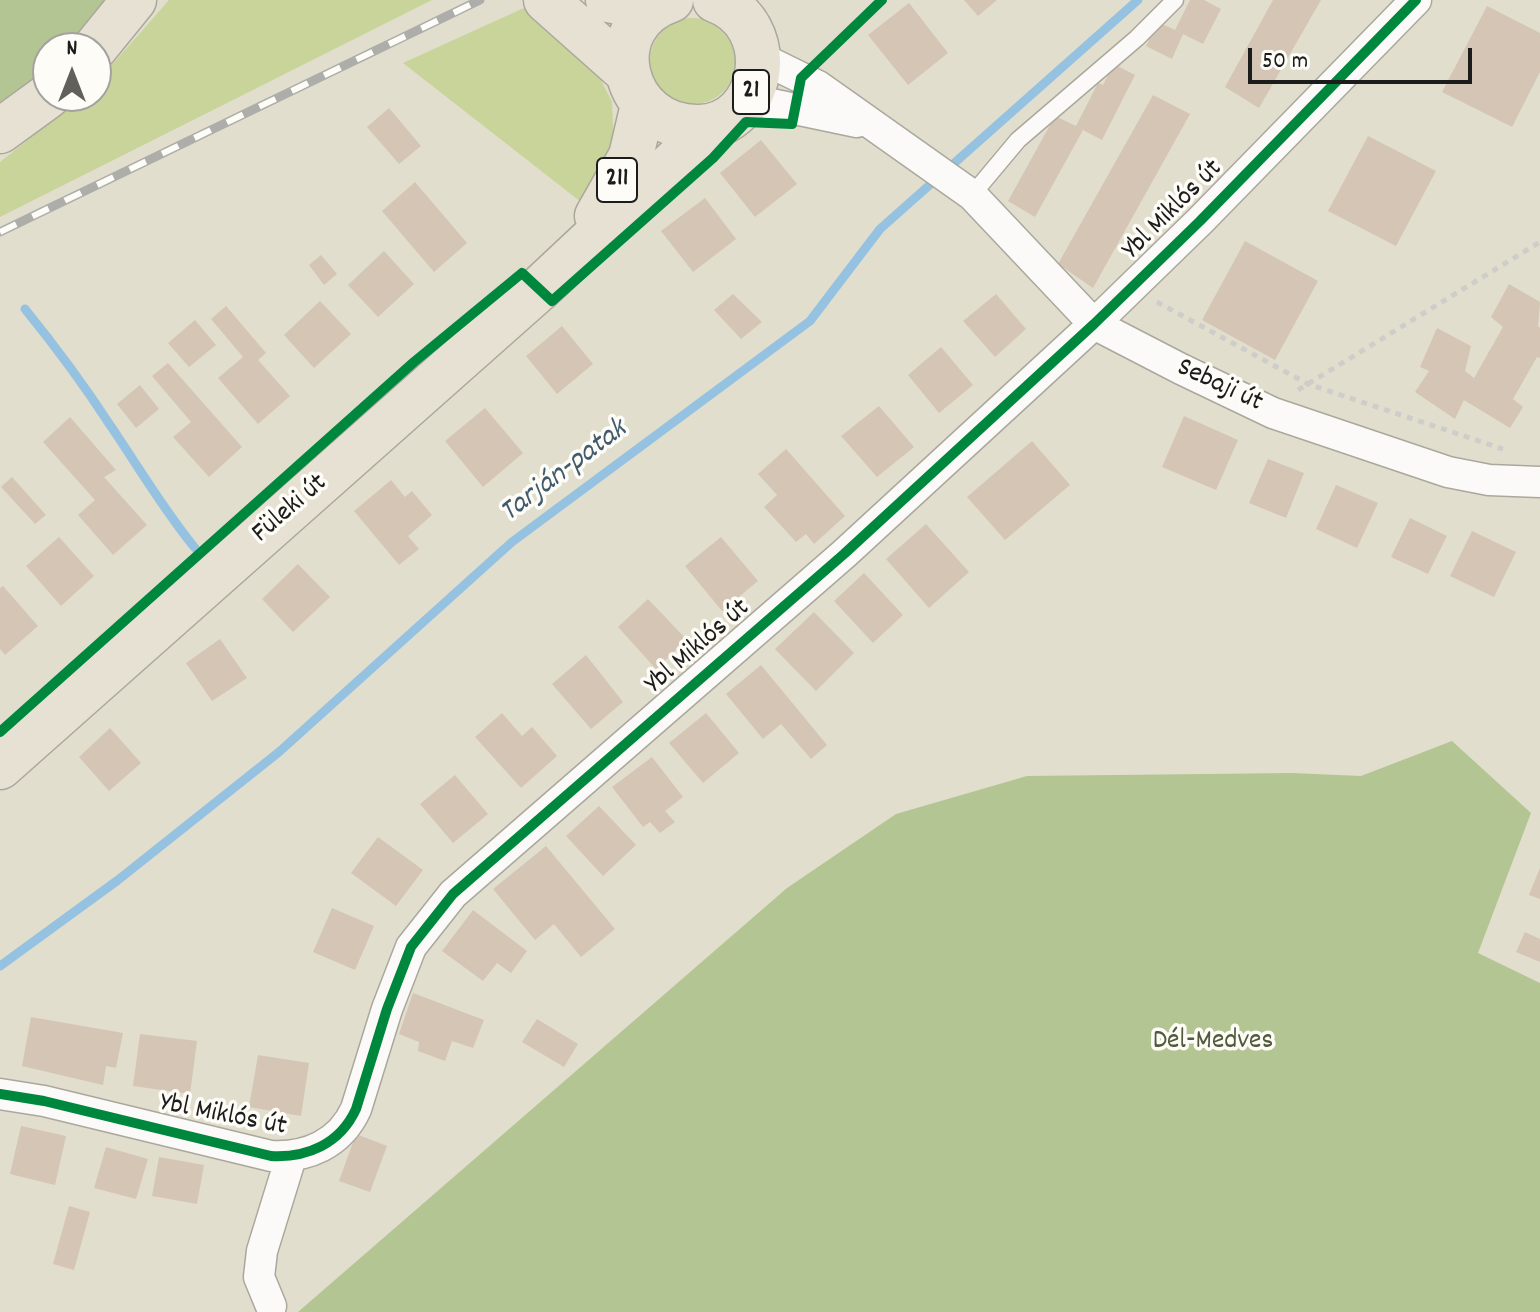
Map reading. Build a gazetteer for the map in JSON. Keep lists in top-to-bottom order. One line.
{"streets":{"main road":["21","211","Füleki út"],"street":["Ybl Miklós út","Sebaji út"]},"crossings":[["21","Sebaji út"],["21","Füleki út"],["Ybl Miklós út","Sebaji út"]],"water":["Tarján-patak"],"parks":["Dél-Medves"],"scale_bar":"50 m","north":"top"}
